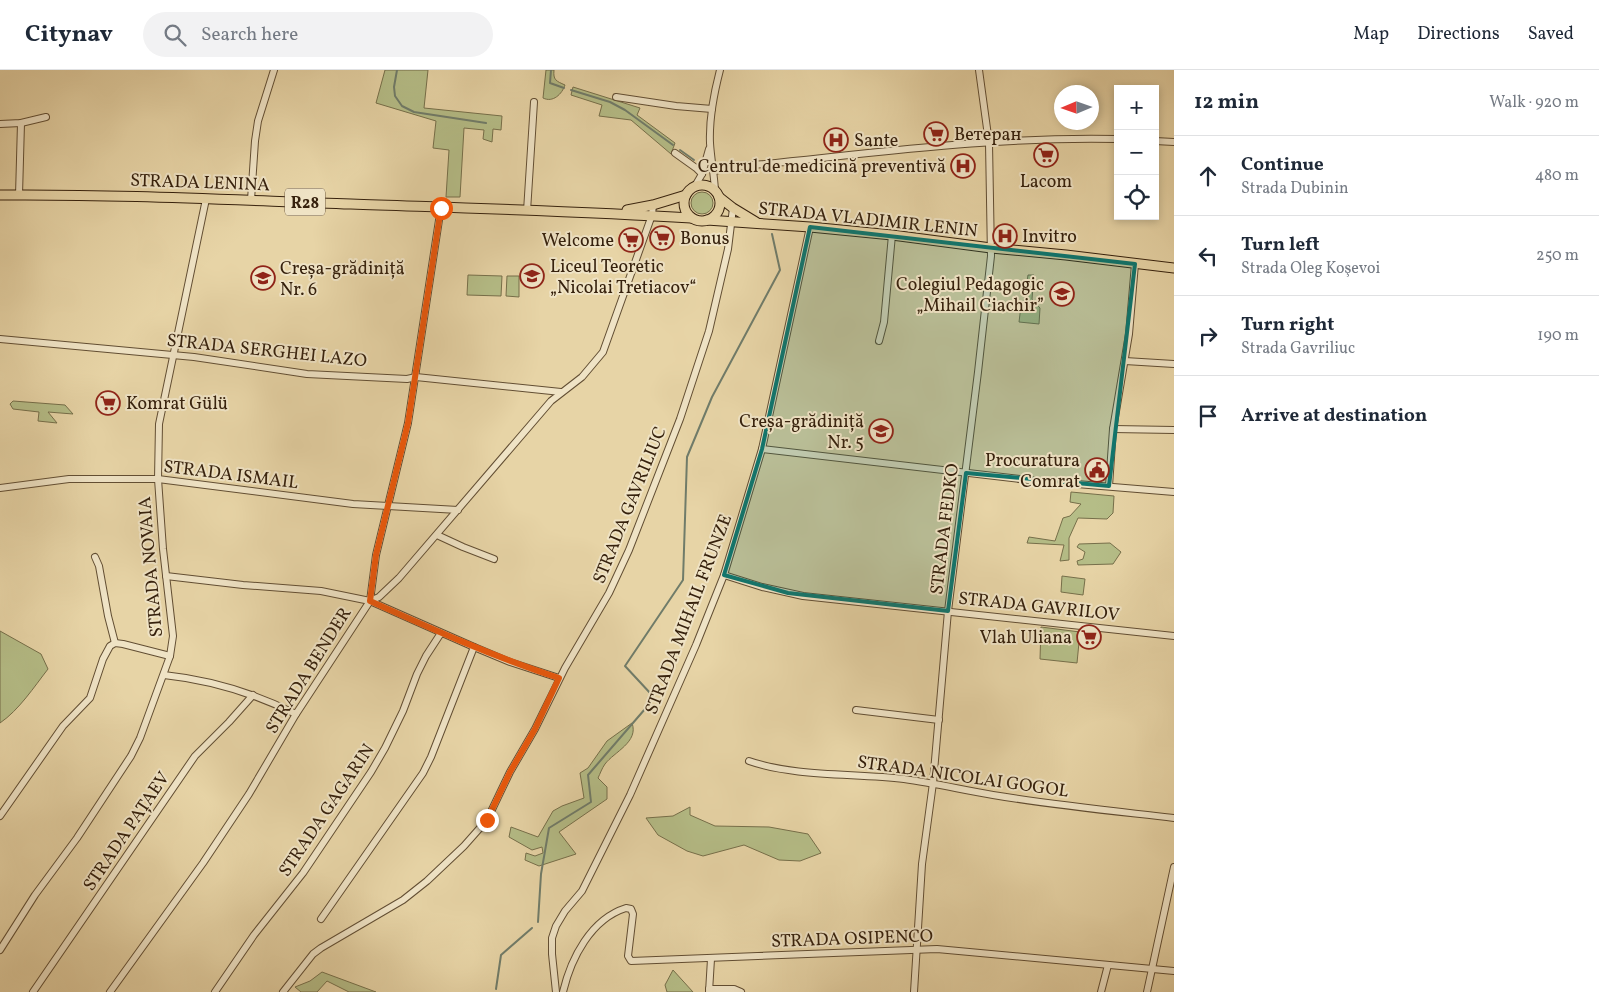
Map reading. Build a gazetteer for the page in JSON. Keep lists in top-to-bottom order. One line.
{"streets":{"main road":["STRADA LENINA","R28","STRADA VLADIMIR LENIN"],"street":["STRADA SERGHEI LAZO","STRADA ISMAIL","STRADA GAVRILIUC","STRADA FEDKO","STRADA NOVAIA","STRADA GAVRILOV","STRADA MIHAIL FRUNZE","STRADA BENDER","STRADA NICOLAI GOGOL","STRADA GAGARIN","STRADA PAȚAEV","STRADA OSIPENCO"]},"crossings":[["STRADA LENINA","R28"],["STRADA LENINA","STRADA NOVAIA"],["R28","STRADA VLADIMIR LENIN"],["R28","STRADA BENDER"],["STRADA VLADIMIR LENIN","STRADA GAVRILIUC"],["STRADA VLADIMIR LENIN","STRADA FEDKO"],["STRADA VLADIMIR LENIN","STRADA MIHAIL FRUNZE"],["STRADA SERGHEI LAZO","STRADA NOVAIA"],["STRADA SERGHEI LAZO","STRADA BENDER"],["STRADA ISMAIL","STRADA NOVAIA"],["STRADA ISMAIL","STRADA BENDER"],["STRADA FEDKO","STRADA GAVRILOV"],["STRADA FEDKO","STRADA NICOLAI GOGOL"],["STRADA FEDKO","STRADA OSIPENCO"],["STRADA GAVRILOV","STRADA MIHAIL FRUNZE"]],"places":{"supermarket":["Ветеран","Lacom","Bonus","Welcome","Komrat Gülü","Vlah Uliana"],"hospital":["Sante","Centrul de medicină preventivă","Invitro"],"school or university":["Liceul Teoretic „Nicolai Tretiacov“","Creșa-grădiniță Nr. 6","Colegiul Pedagogic „Mihail Ciachir”","Creșa-grădiniță Nr. 5"],"public building":["Procuratura Comrat"]},"north":"left","page":{"header":"Citynav","search":"Search here","nav":["Map","Directions","Saved"],"heading":["12 min","Walk · 920 m"],"map_buttons":["+","−"],"list":[["Continue","Strada Dubinin","480 m"],["Turn left","Strada Oleg Koşevoi","250 m"],["Turn right","Strada Gavriliuc","190 m"],"Arrive at destination"]}}
